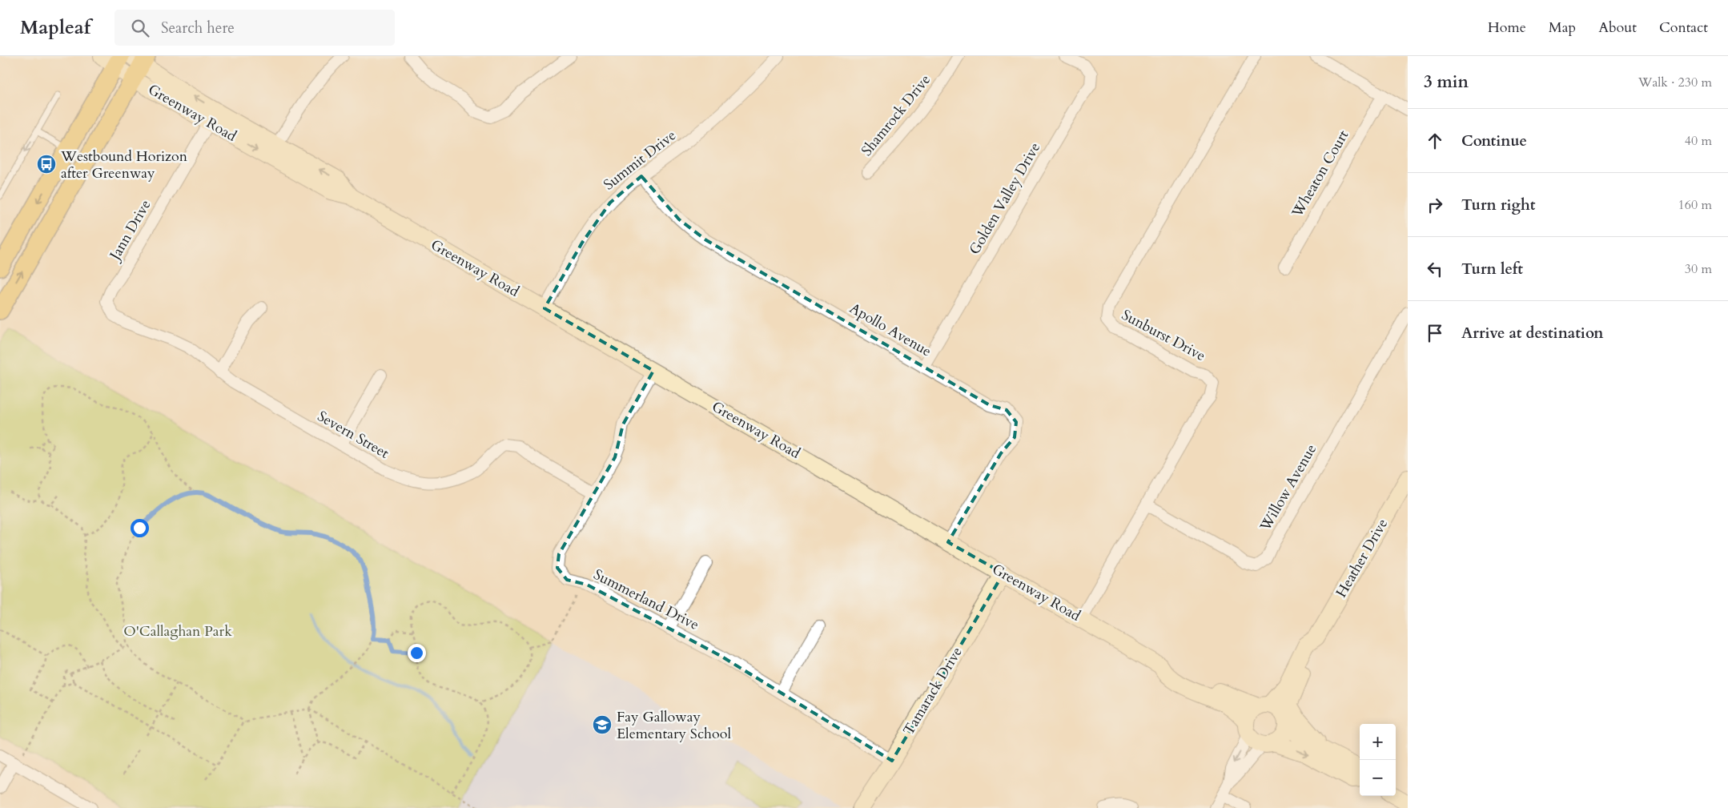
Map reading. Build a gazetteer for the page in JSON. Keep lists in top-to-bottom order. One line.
{"streets":{"street":["Greenway Road","Shamrock Drive","Summit Drive","Wheaton Court","Golden Valley Drive","Jann Drive","Apollo Avenue","Sunburst Drive","Severn Street","Willow Avenue","Heather Drive","Summerland Drive","Tamarack Drive"]},"crossings":[["Greenway Road","Summit Drive"],["Greenway Road","Jann Drive"],["Greenway Road","Apollo Avenue"],["Greenway Road","Sunburst Drive"],["Greenway Road","Heather Drive"],["Greenway Road","Summerland Drive"],["Greenway Road","Tamarack Drive"],["Summit Drive","Apollo Avenue"],["Golden Valley Drive","Apollo Avenue"],["Jann Drive","Severn Street"],["Sunburst Drive","Willow Avenue"],["Severn Street","Summerland Drive"],["Summerland Drive","Tamarack Drive"]],"parks":["O'Callaghan Park"],"places":{"bus stop":["Westbound Horizon after Greenway"],"school or university":["Fay Galloway Elementary School"]},"page":{"header":"Mapleaf","search":"Search here","nav":["Home","Map","About","Contact"],"heading":["3 min","Walk · 230 m"],"list":[["Continue","40 m"],["Turn right","160 m"],["Turn left","30 m"],"Arrive at destination"],"map_buttons":["+","−"]}}
